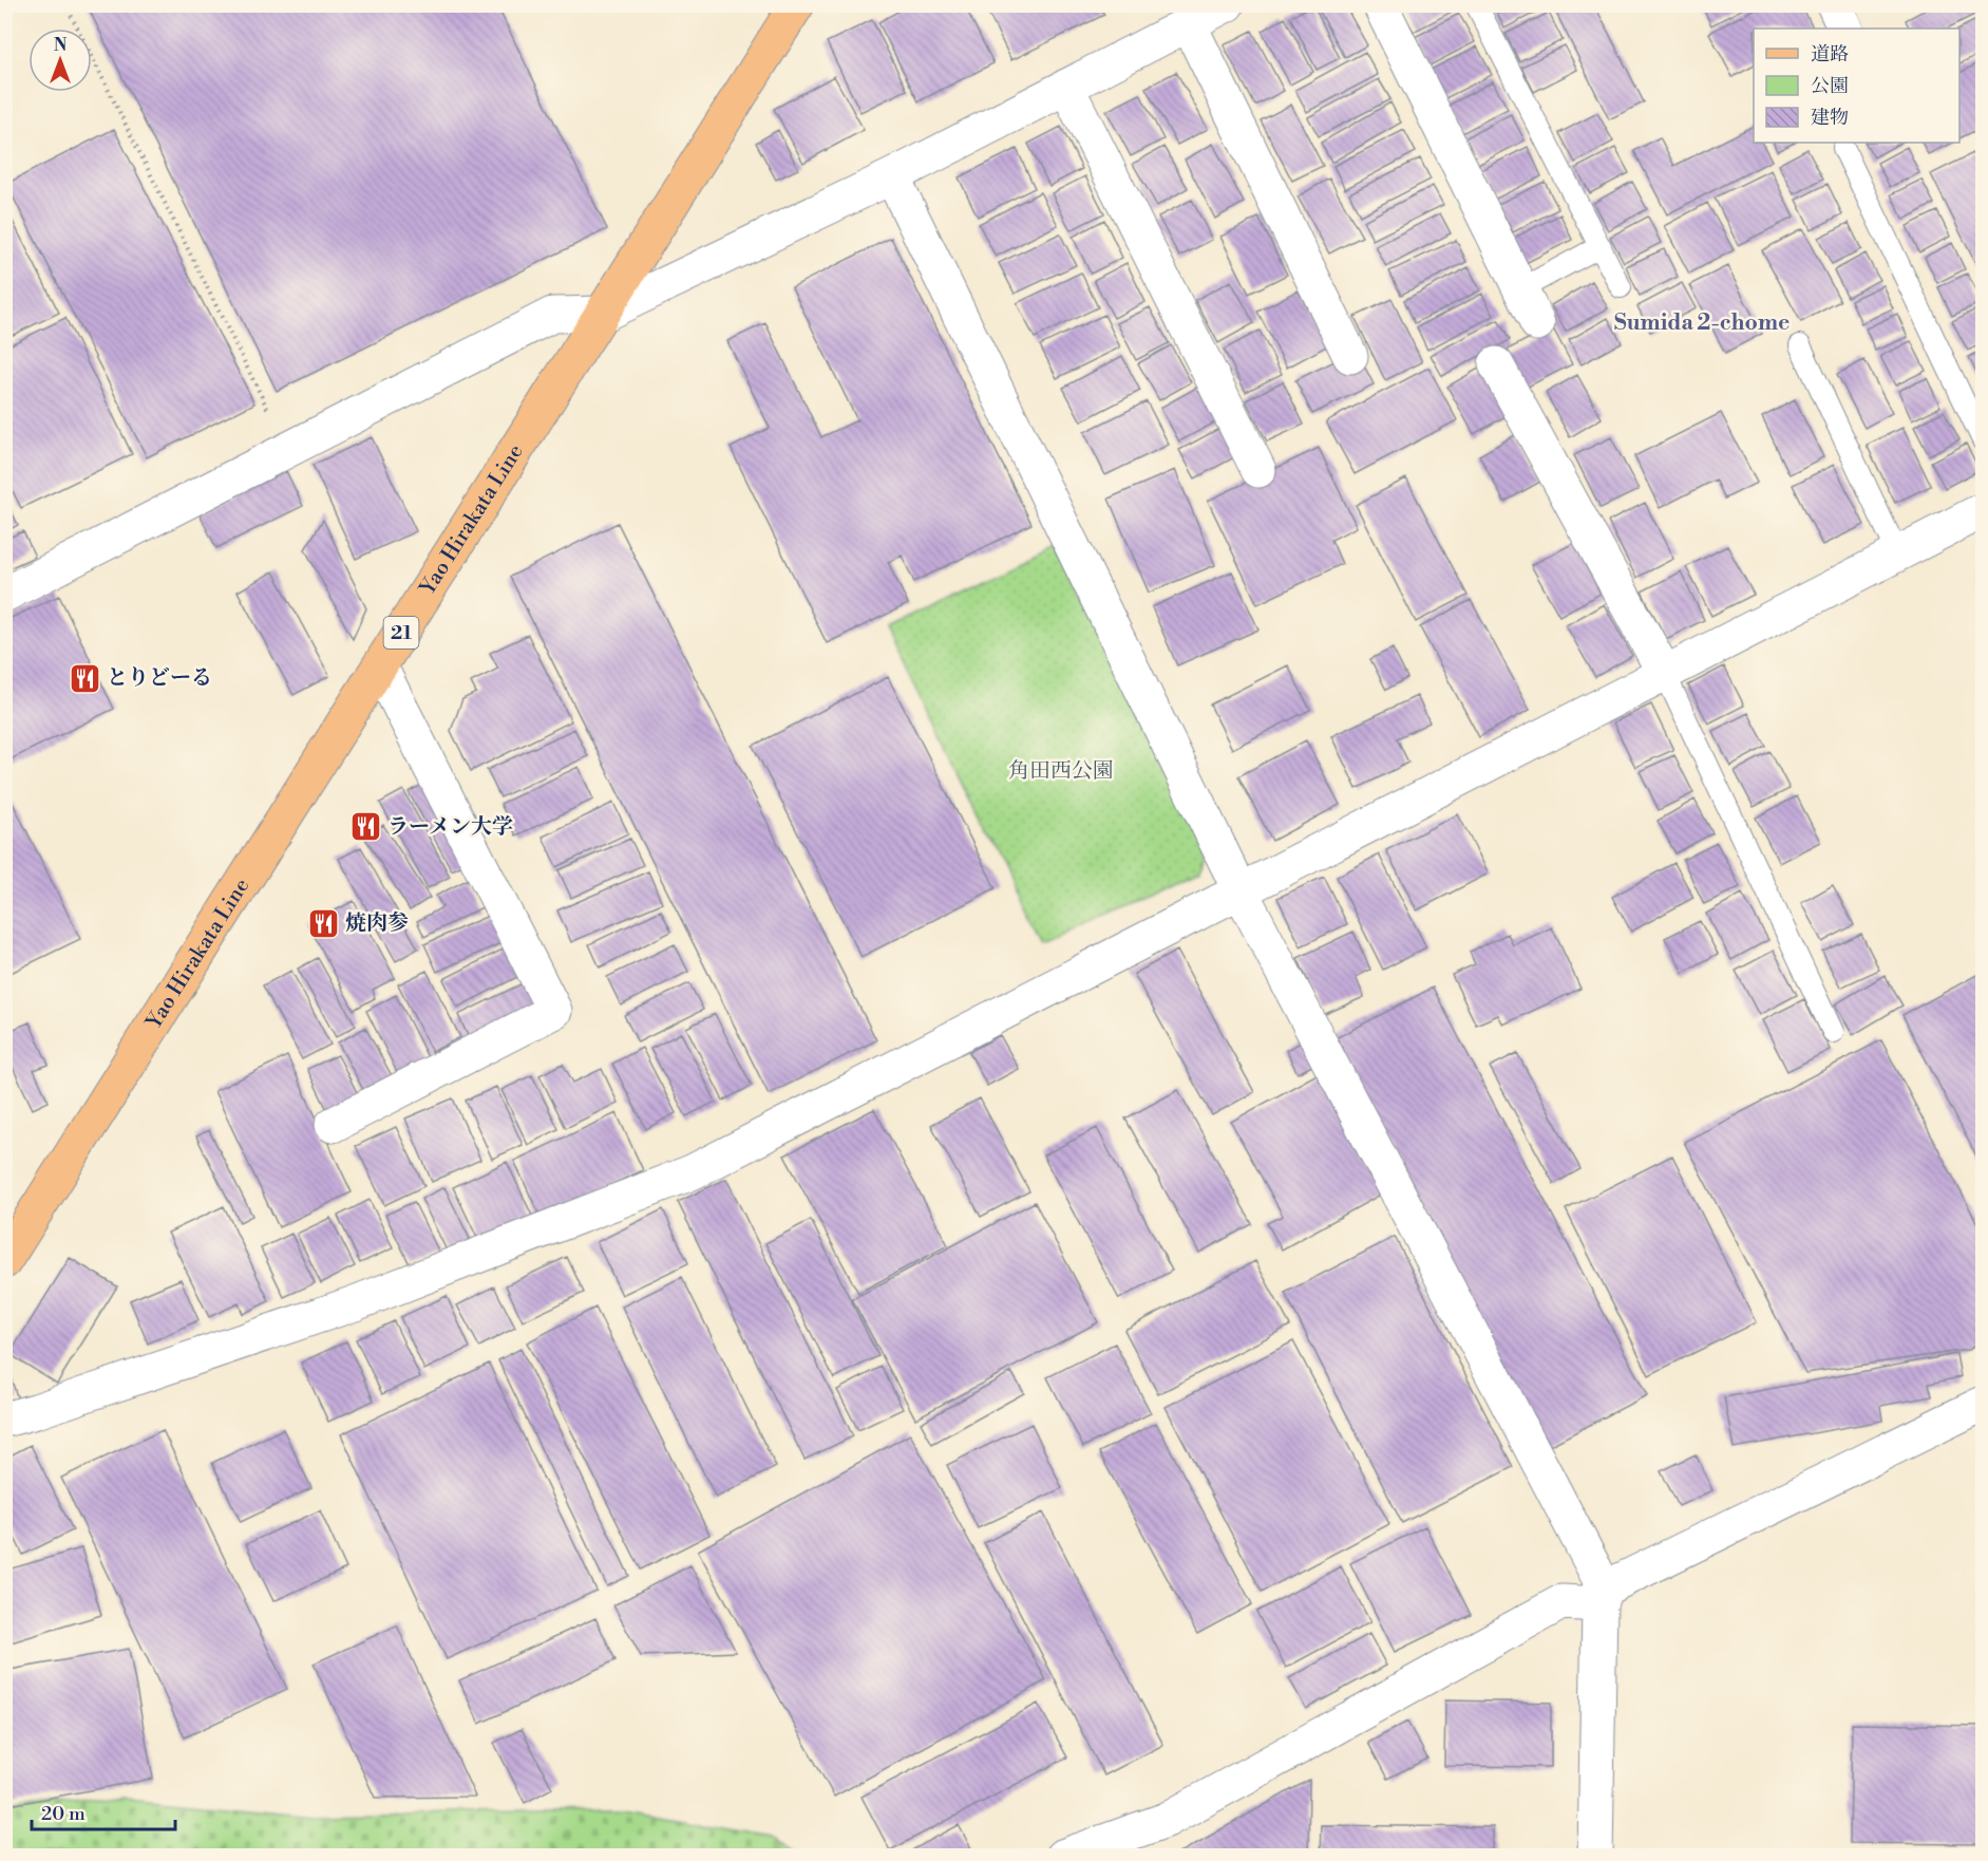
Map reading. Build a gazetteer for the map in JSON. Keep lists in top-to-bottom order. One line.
{"streets":{"main road":["Yao Hirakata Line","21"]},"districts":["Sumida 2-chome"],"parks":["角田西公園"],"places":{"restaurant":["とりどーる","ラーメン大学","焼肉参"]},"legend":["道路","公園","建物"],"scale_bar":"20 m","north":"top"}
